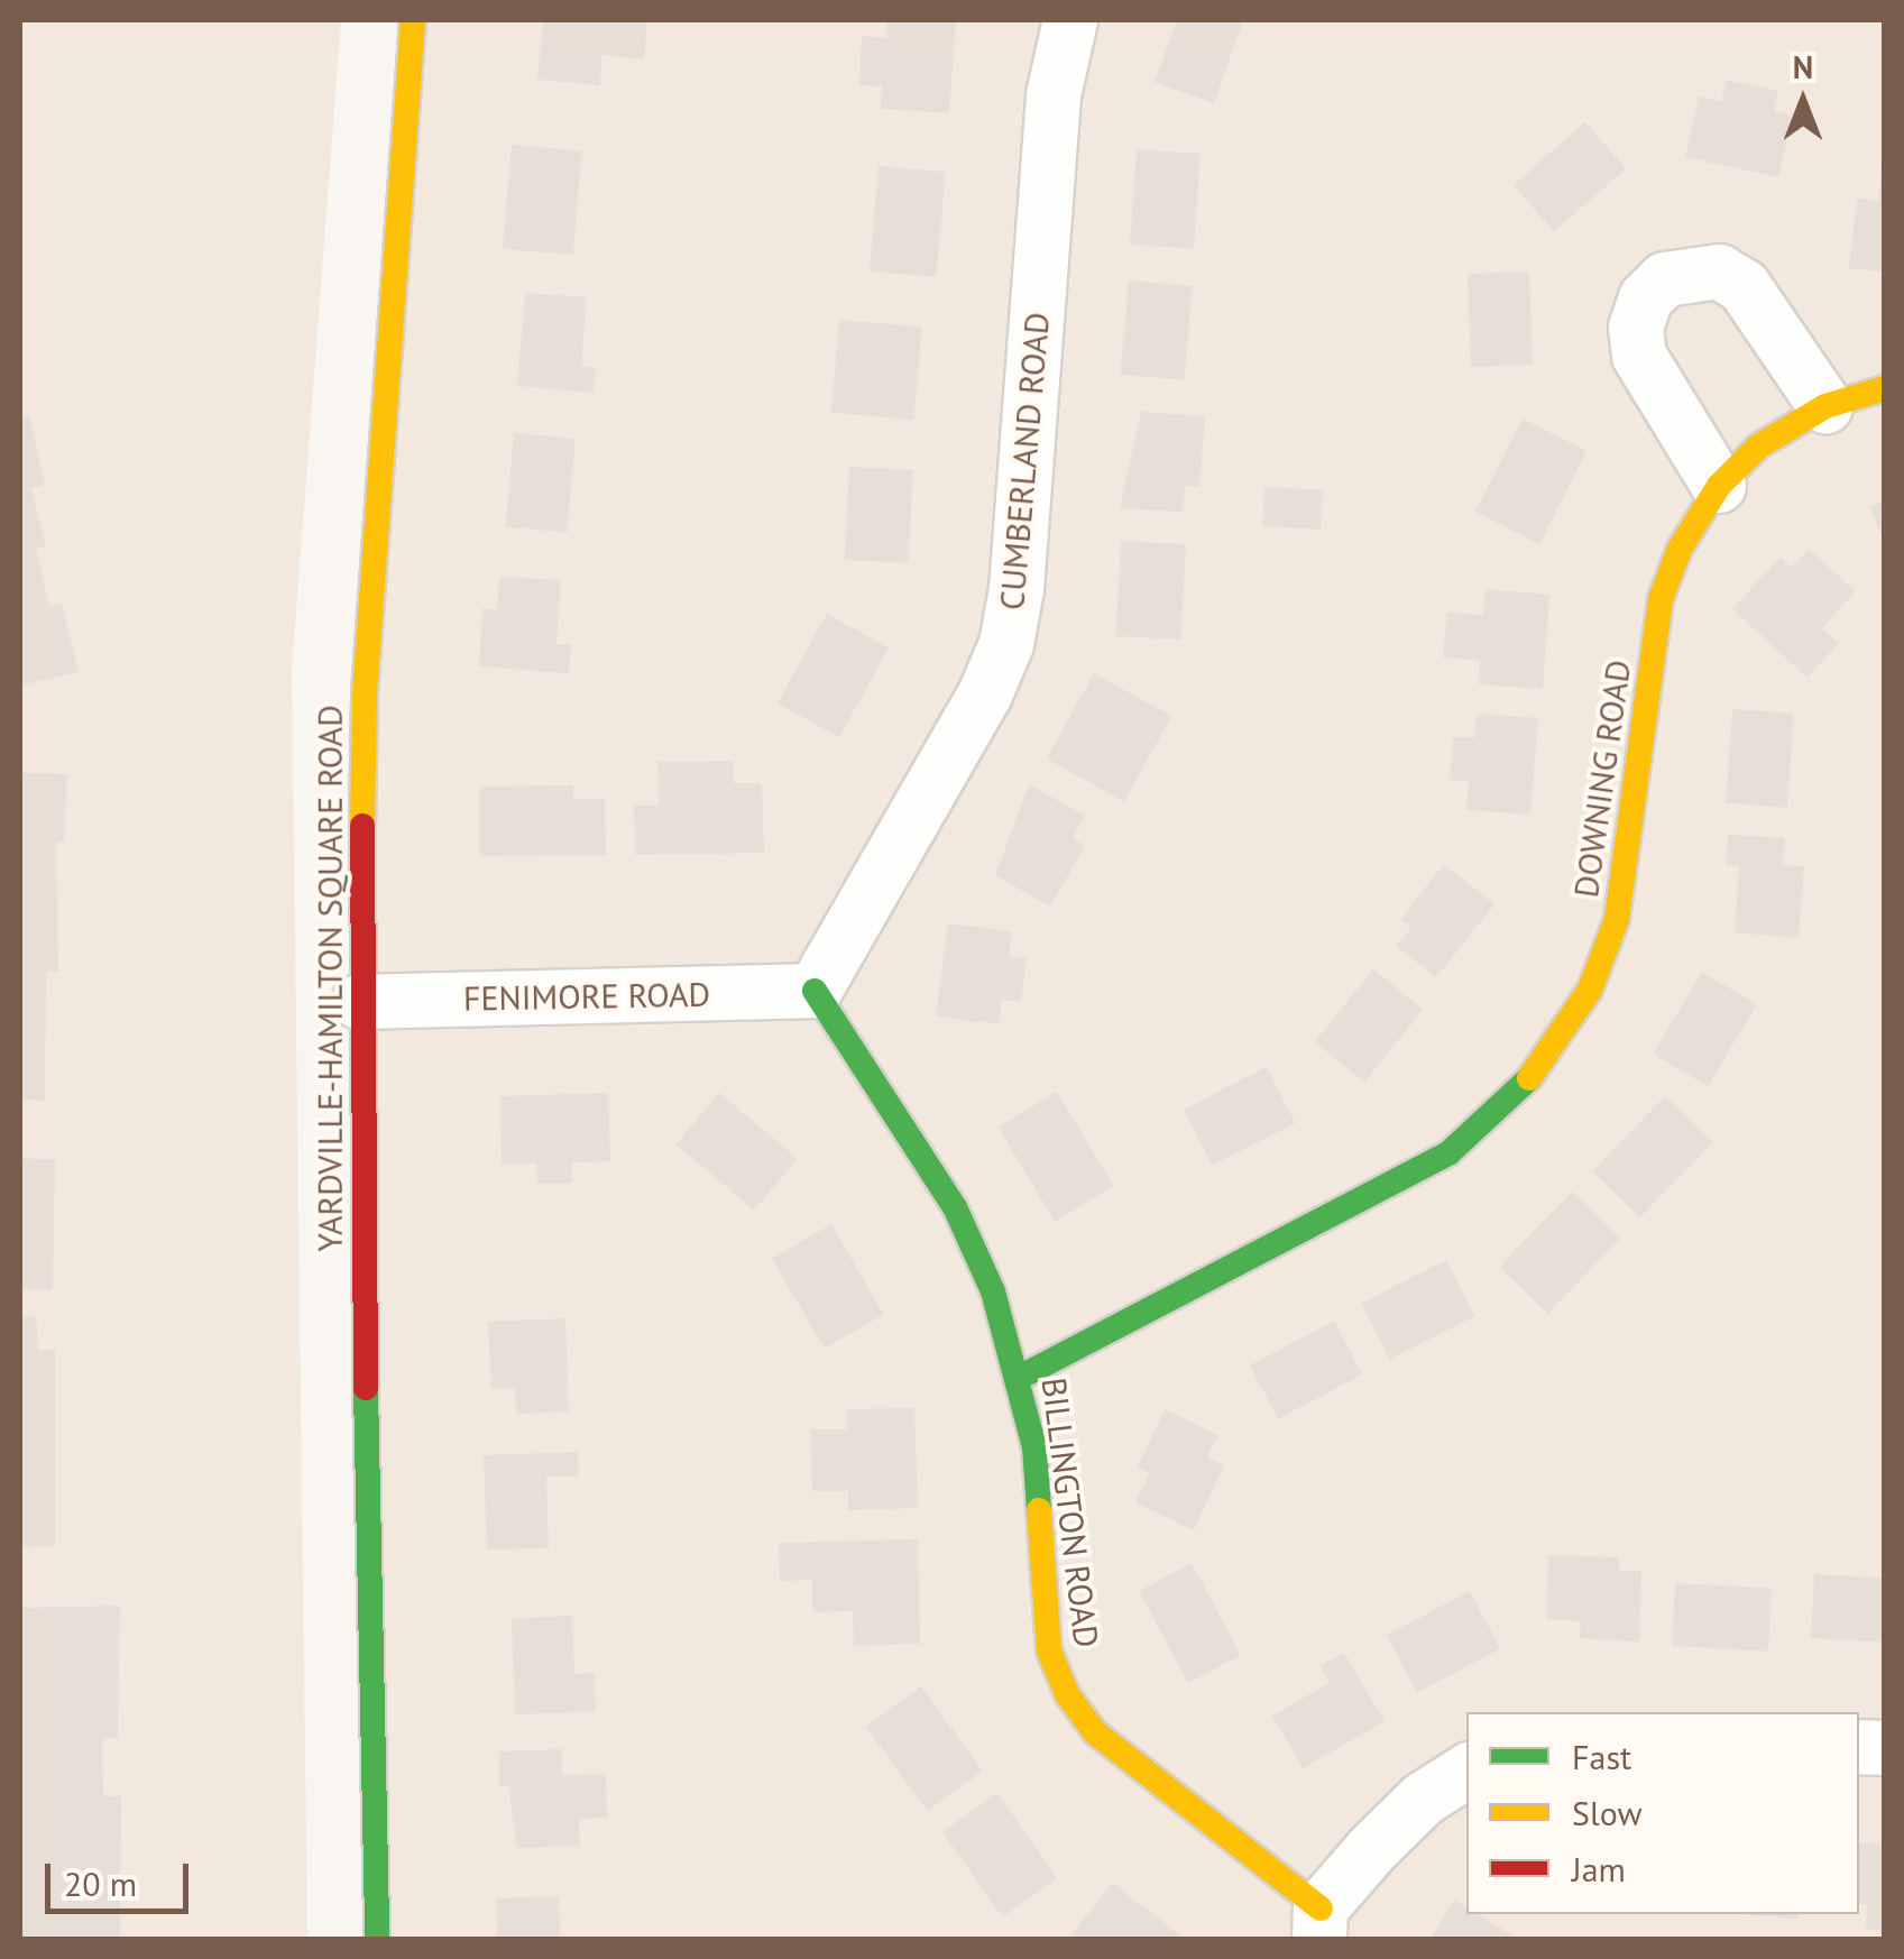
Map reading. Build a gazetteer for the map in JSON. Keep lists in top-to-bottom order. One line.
{"streets":{"street":["CUMBERLAND ROAD","DOWNING ROAD","YARDVILLE-HAMILTON SQUARE ROAD","FENIMORE ROAD","BILLINGTON ROAD"]},"crossings":[["CUMBERLAND ROAD","FENIMORE ROAD"],["CUMBERLAND ROAD","BILLINGTON ROAD"],["DOWNING ROAD","BILLINGTON ROAD"],["YARDVILLE-HAMILTON SQUARE ROAD","FENIMORE ROAD"],["FENIMORE ROAD","BILLINGTON ROAD"]],"legend":["Fast","Slow","Jam"],"scale_bar":"20 m","north":"top"}
